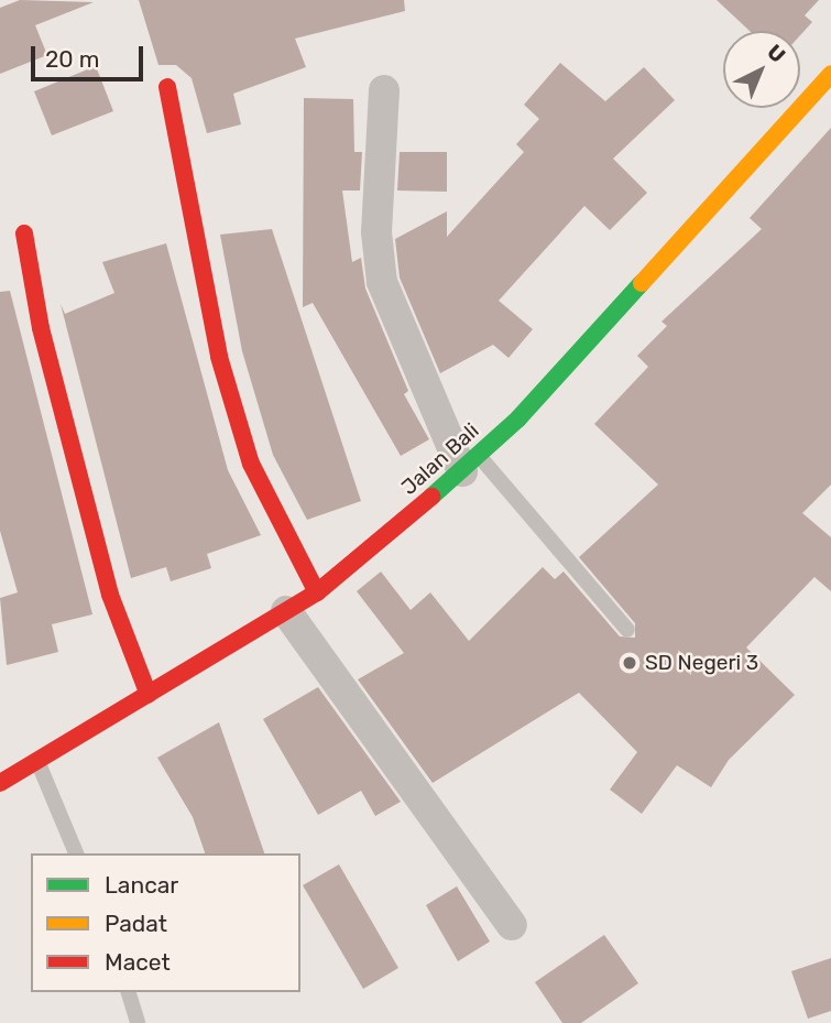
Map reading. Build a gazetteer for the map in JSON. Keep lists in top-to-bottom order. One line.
{"streets":{"street":["Jalan Bali"]},"places":["SD Negeri 3"],"legend":["Lancar","Padat","Macet"],"scale_bar":"20 m","north":"top right"}
